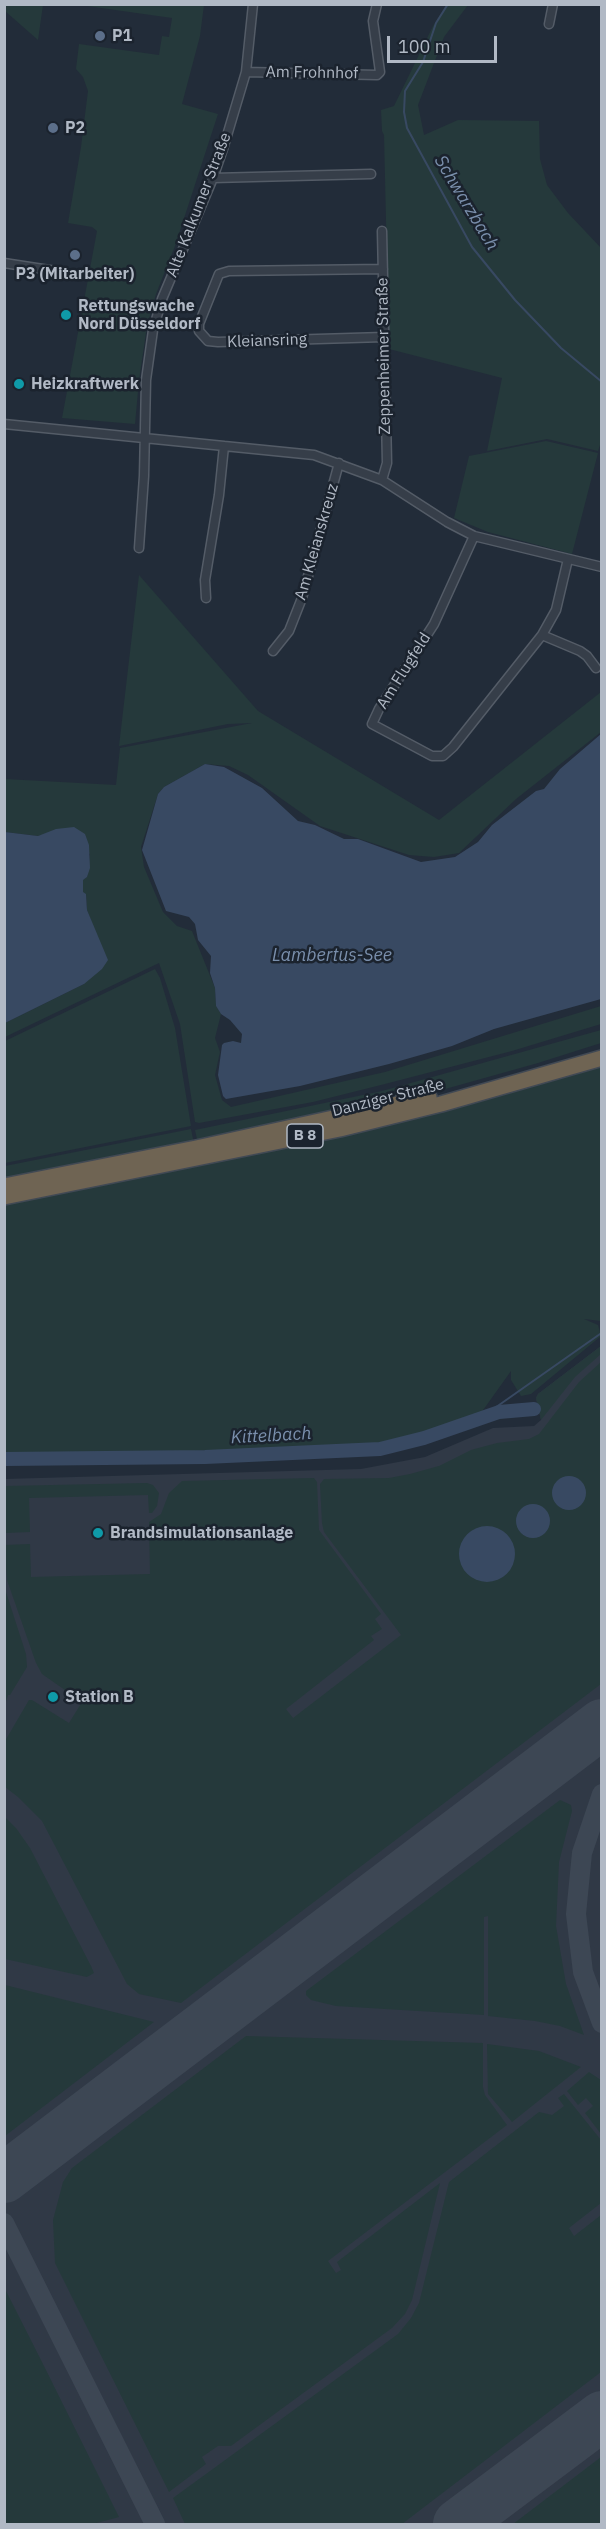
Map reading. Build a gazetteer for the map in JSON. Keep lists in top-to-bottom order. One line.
{"streets":{"highway":["Danziger Straße","B 8"],"street":["Am Frohnhof","Alte Kalkumer Straße","Kleiansring","Zeppenheimer Straße","Am Kleianskreuz","Am Flugfeld"]},"crossings":[["Am Frohnhof","Alte Kalkumer Straße"],["Kleiansring","Zeppenheimer Straße"]],"water":["Schwarzbach","Lambertus-See","Kittelbach"],"places":["P1","P2","P3 (Mitarbeiter)","Rettungswache Nord Düsseldorf","Heizkraftwerk","Brandsimulationsanlage","Station B"],"scale_bar":"100 m"}
